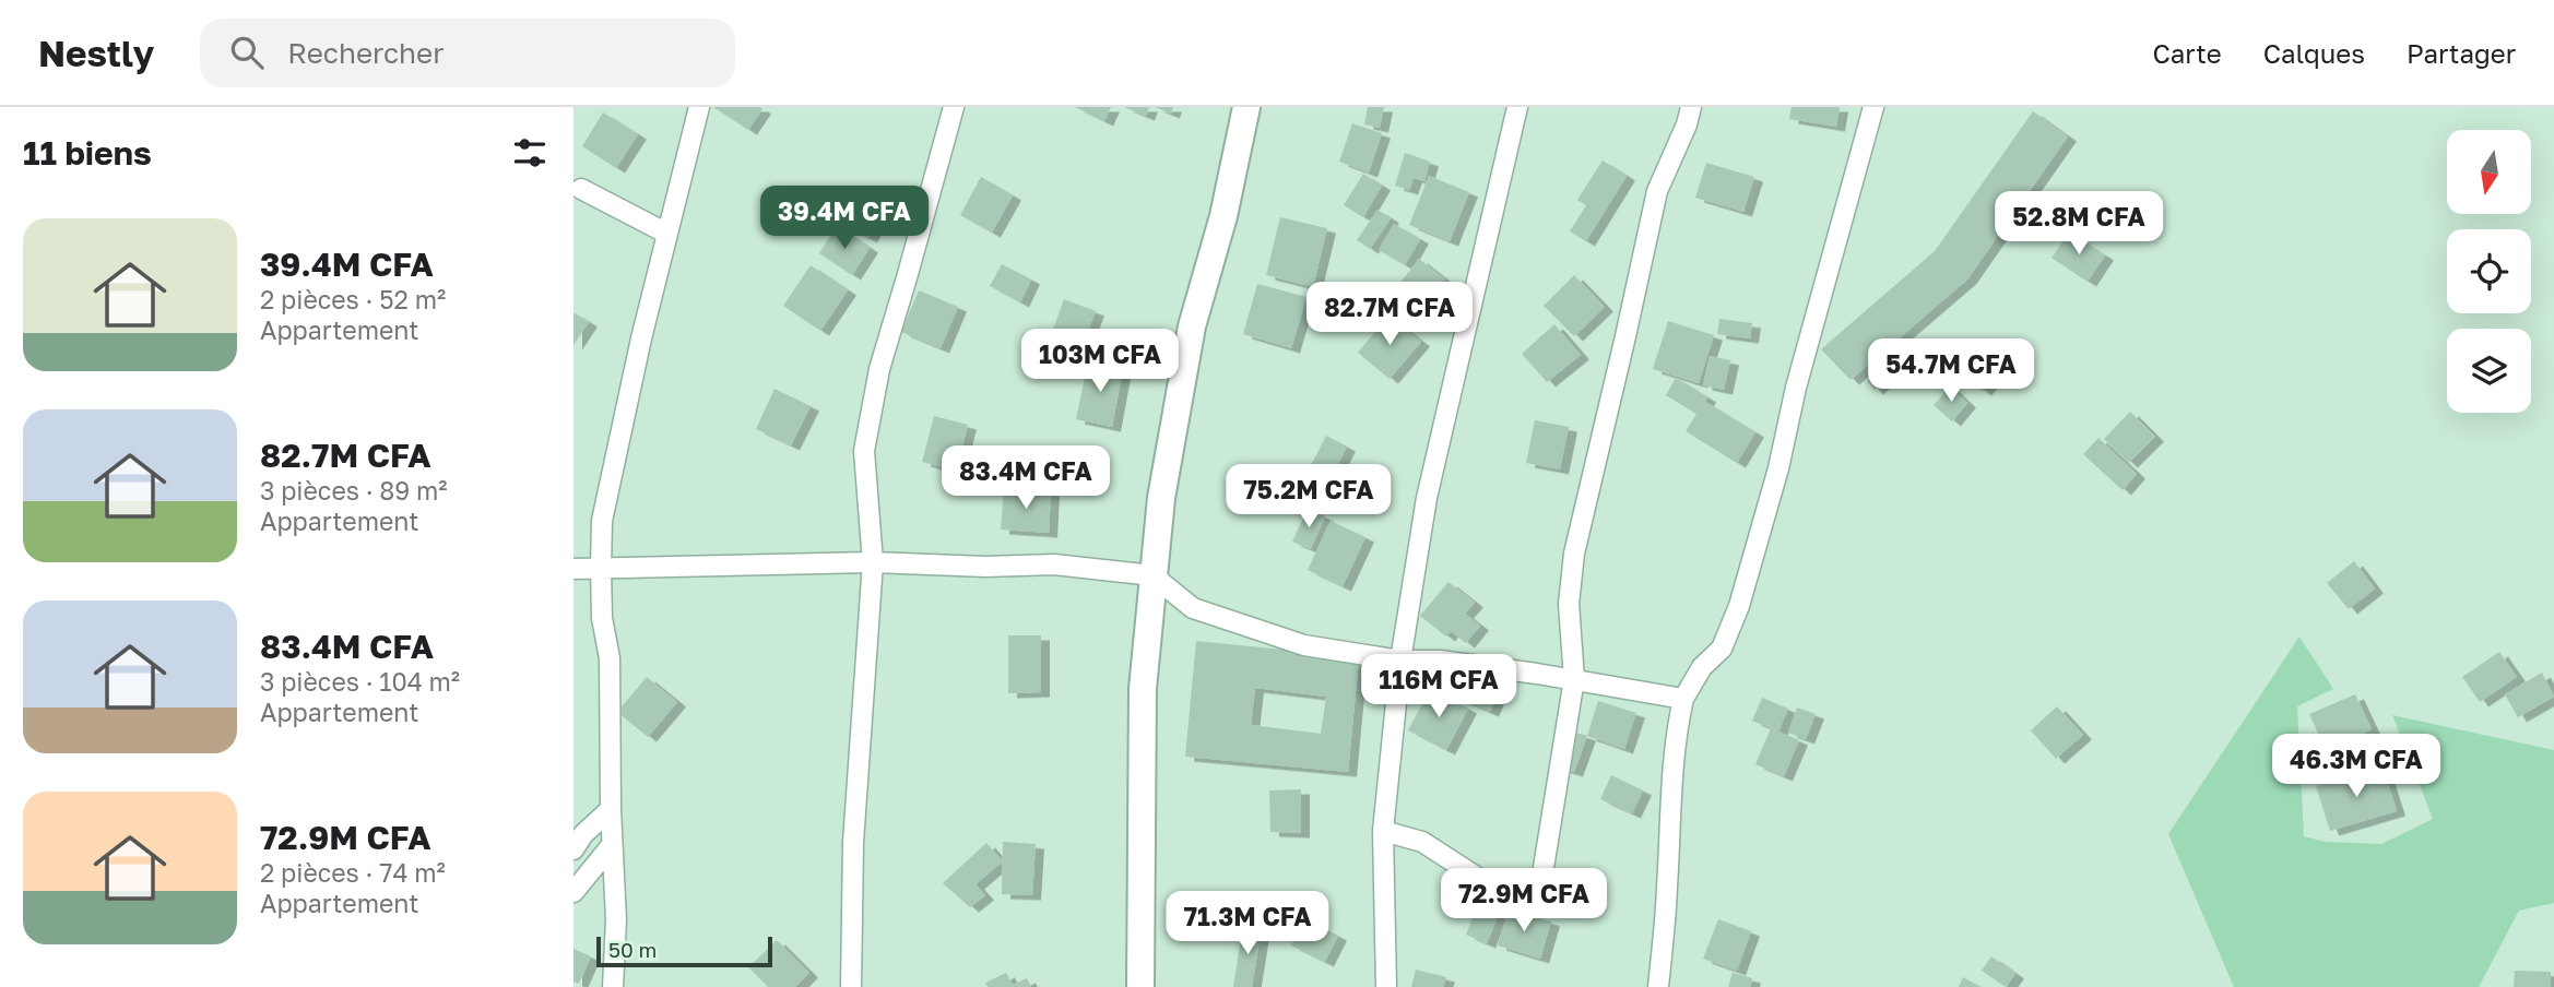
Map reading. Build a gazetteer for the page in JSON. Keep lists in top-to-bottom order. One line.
{"scale_bar":"50 m","north":"bottom","page":{"header":"Nestly","search":"Rechercher","nav":["Carte","Calques","Partager"],"heading":"11 biens","price":["39.4M CFA","52.8M CFA","82.7M CFA","103M CFA","54.7M CFA","83.4M CFA","75.2M CFA","116M CFA","46.3M CFA","72.9M CFA","71.3M CFA"],"list":[{"name":"39.4M CFA","note":"2 pièces · 52 m² · Appartement"},{"name":"82.7M CFA","note":"3 pièces · 89 m² · Appartement"},{"name":"83.4M CFA","note":"3 pièces · 104 m² · Appartement"},{"name":"72.9M CFA","note":"2 pièces · 74 m² · Appartement"}],"scale":"50 m"}}
